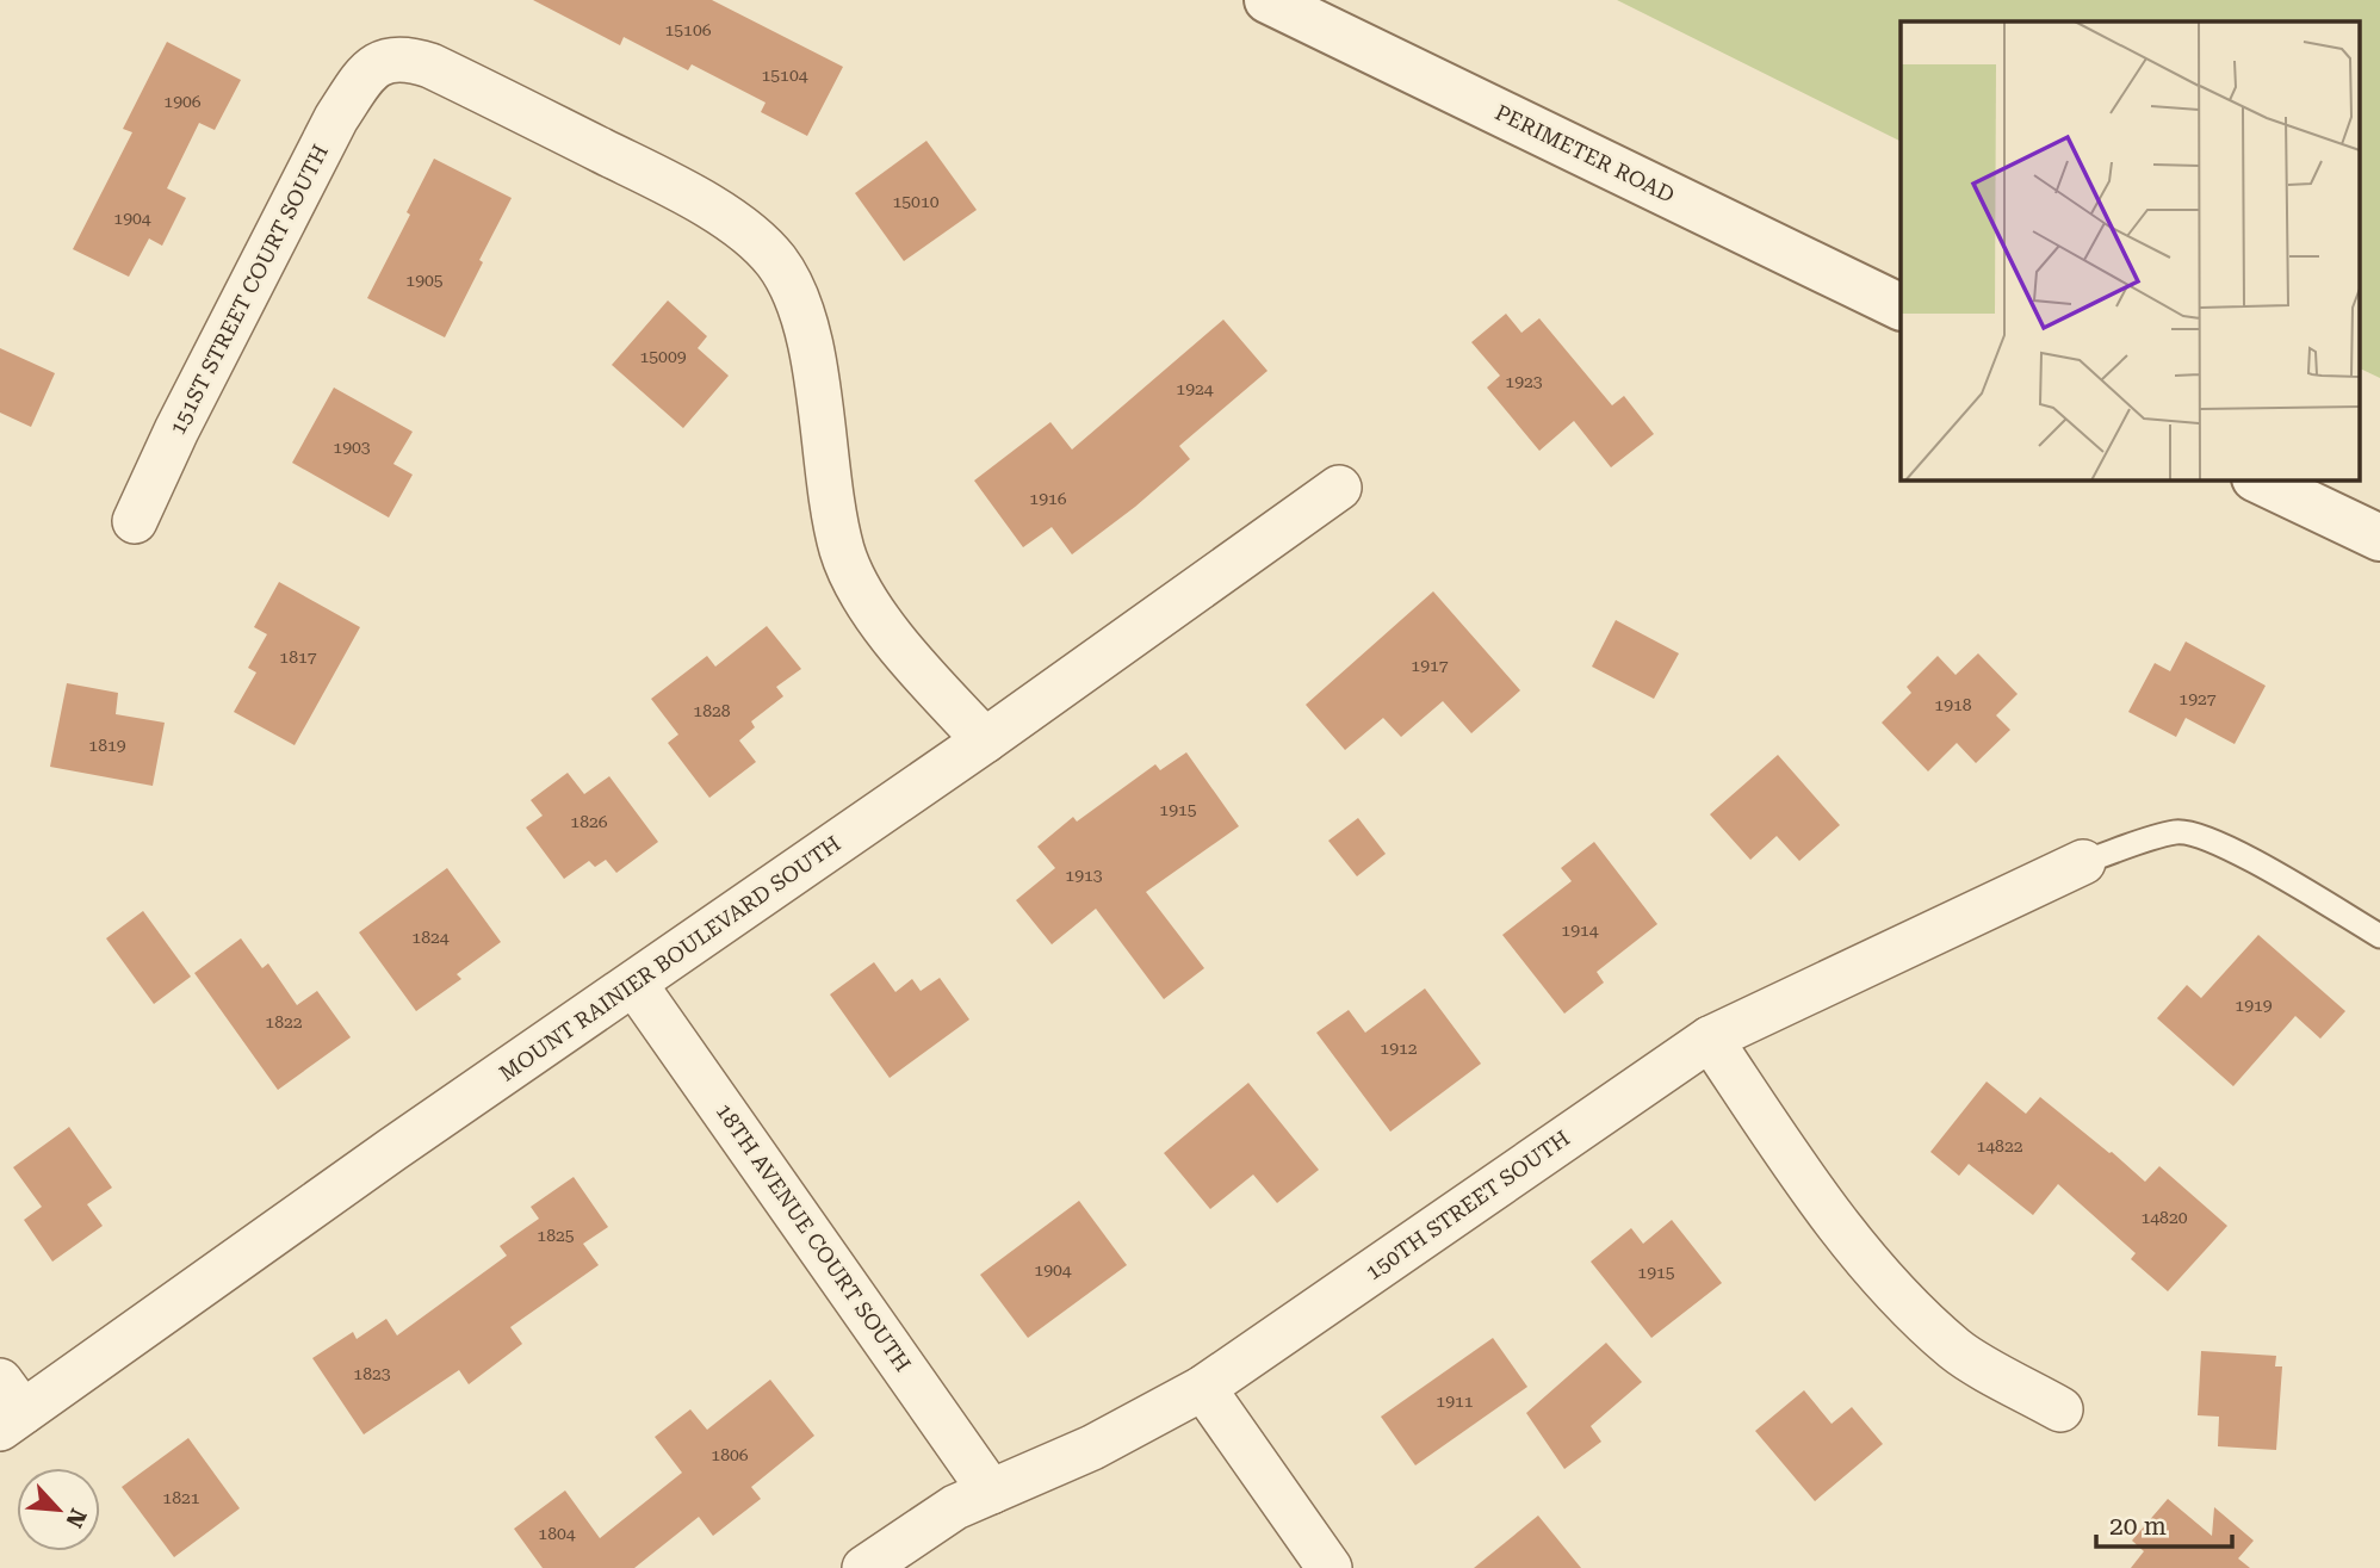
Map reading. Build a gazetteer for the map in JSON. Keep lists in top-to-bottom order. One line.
{"streets":{"street":["PERIMETER ROAD","151ST STREET COURT SOUTH","MOUNT RAINIER BOULEVARD SOUTH","150TH STREET SOUTH","18TH AVENUE COURT SOUTH"]},"crossings":[["151ST STREET COURT SOUTH","MOUNT RAINIER BOULEVARD SOUTH"],["MOUNT RAINIER BOULEVARD SOUTH","18TH AVENUE COURT SOUTH"],["150TH STREET SOUTH","18TH AVENUE COURT SOUTH"]],"house_numbers":["15106","15104","1906","15010","1904","1905","15009","1923","1924","1903","1916","1817","1917","1927","1918","1828","1819","1915","1826","1913","1914","1824","1919","1822","1912","14822","14820","1825","1904","1915","1823","1911","1806","1821","1804"],"scale_bar":"20 m","north":"bottom right"}
